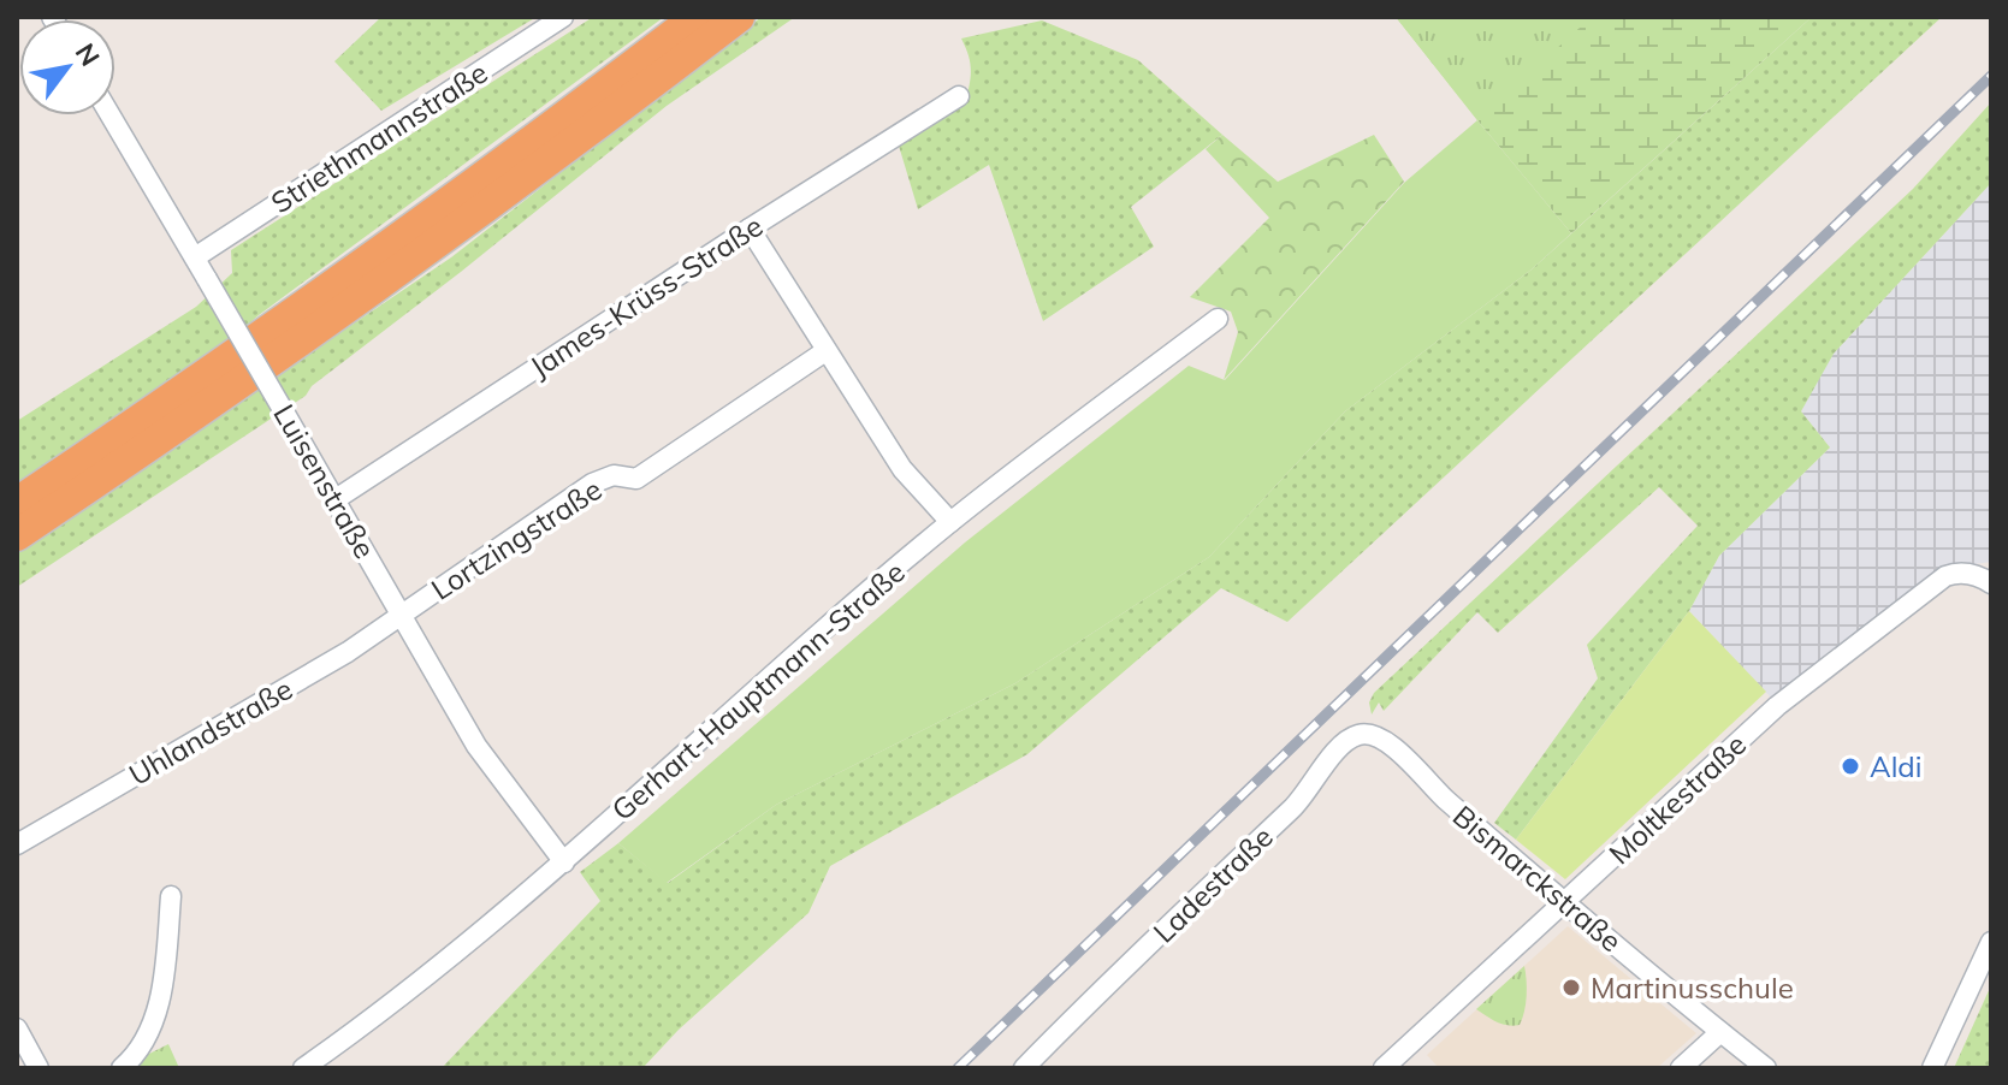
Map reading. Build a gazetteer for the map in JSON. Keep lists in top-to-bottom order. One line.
{"streets":{"street":["Striethmannstraße","James-Krüss-Straße","Luisenstraße","Lortzingstraße","Gerhart-Hauptmann-Straße","Uhlandstraße","Moltkestraße","Bismarckstraße","Ladestraße"]},"crossings":[["Striethmannstraße","Luisenstraße"],["James-Krüss-Straße","Luisenstraße"],["Luisenstraße","Lortzingstraße"],["Luisenstraße","Gerhart-Hauptmann-Straße"],["Luisenstraße","Uhlandstraße"],["Lortzingstraße","Uhlandstraße"],["Moltkestraße","Bismarckstraße"],["Bismarckstraße","Ladestraße"]],"places":["Aldi","Martinusschule"],"north":"top right"}
